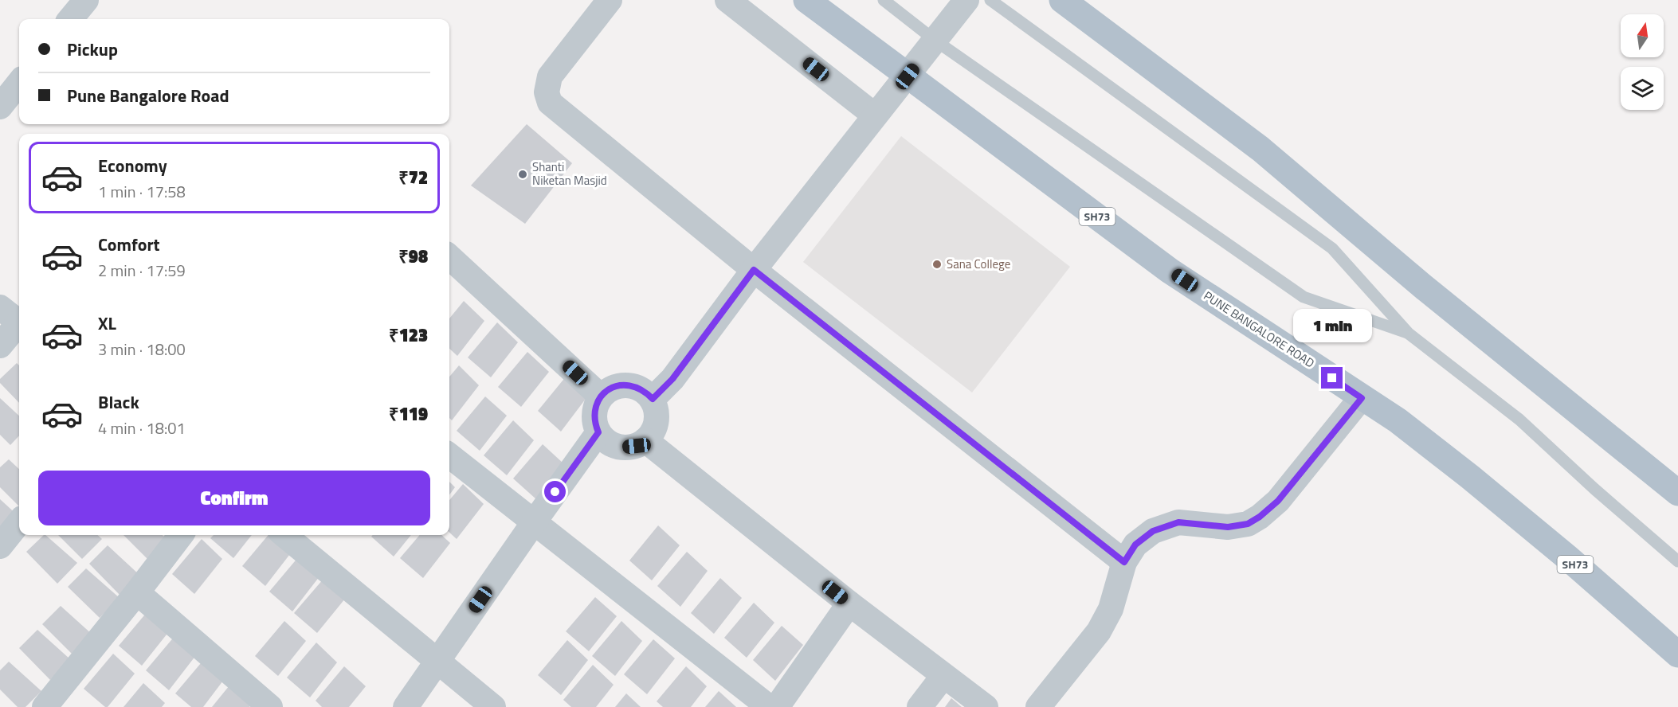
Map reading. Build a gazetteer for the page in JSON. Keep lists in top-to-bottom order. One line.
{"streets":{"main road":["SH73","PUNE BANGALORE ROAD"]},"places":["Shanti Niketan Masjid","Sana College"],"north":"top","page":{"banner":["Pickup","Pune Bangalore Road"],"list":[{"name":"Economy","note":"1 min · 17:58","value":"₹72"},{"name":"Comfort","note":"2 min · 17:59","value":"₹98"},{"name":"XL","note":"3 min · 18:00","value":"₹123"},{"name":"Black","note":"4 min · 18:01","value":"₹119"}],"bubble":"1 min","buttons":"Confirm"}}
